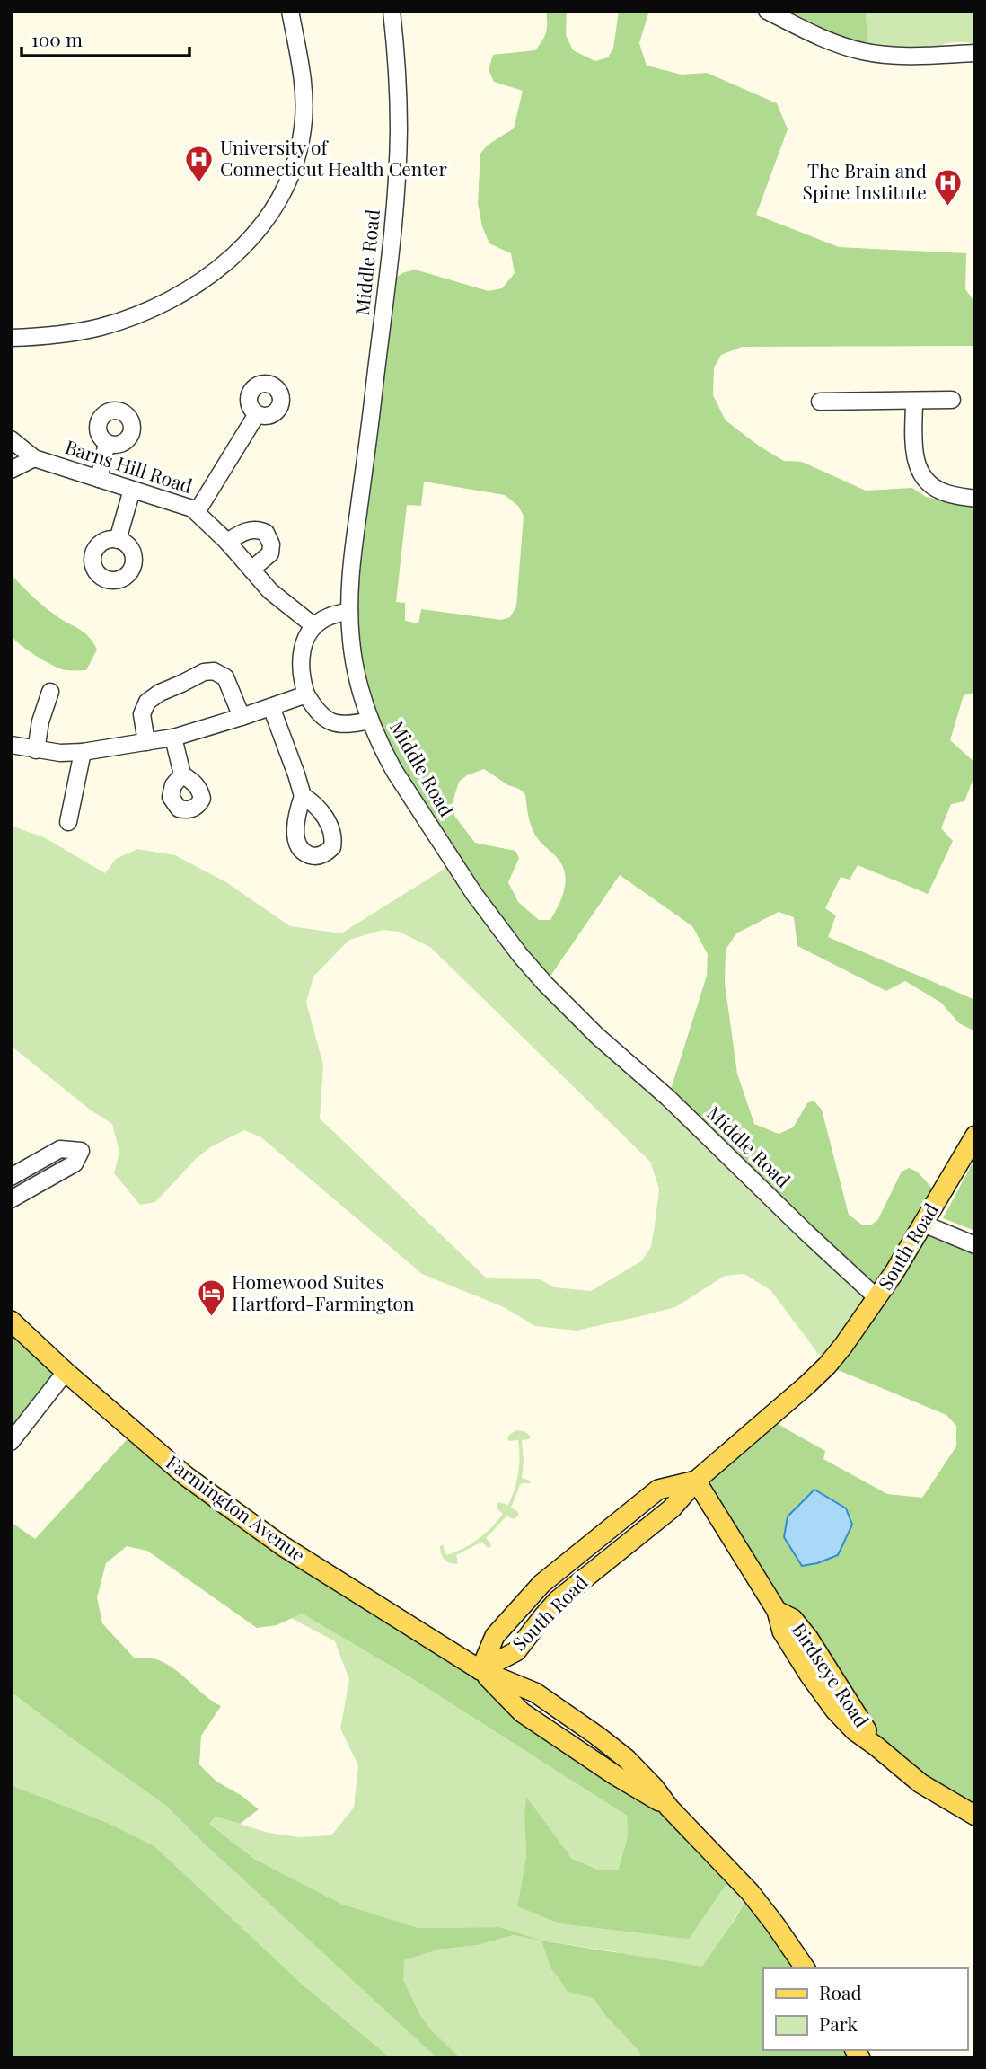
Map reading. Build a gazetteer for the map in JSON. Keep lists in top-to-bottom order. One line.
{"streets":{"main road":["South Road","Farmington Avenue","Birdseye Road"],"street":["Middle Road","Barns Hill Road"]},"crossings":[["Middle Road","South Road"],["South Road","Farmington Avenue"],["South Road","Birdseye Road"]],"places":{"hospital":["University of Connecticut Health Center","The Brain and Spine Institute"],"hotel":["Homewood Suites Hartford-Farmington"]},"legend":["Road","Park"],"scale_bar":"100 m"}
